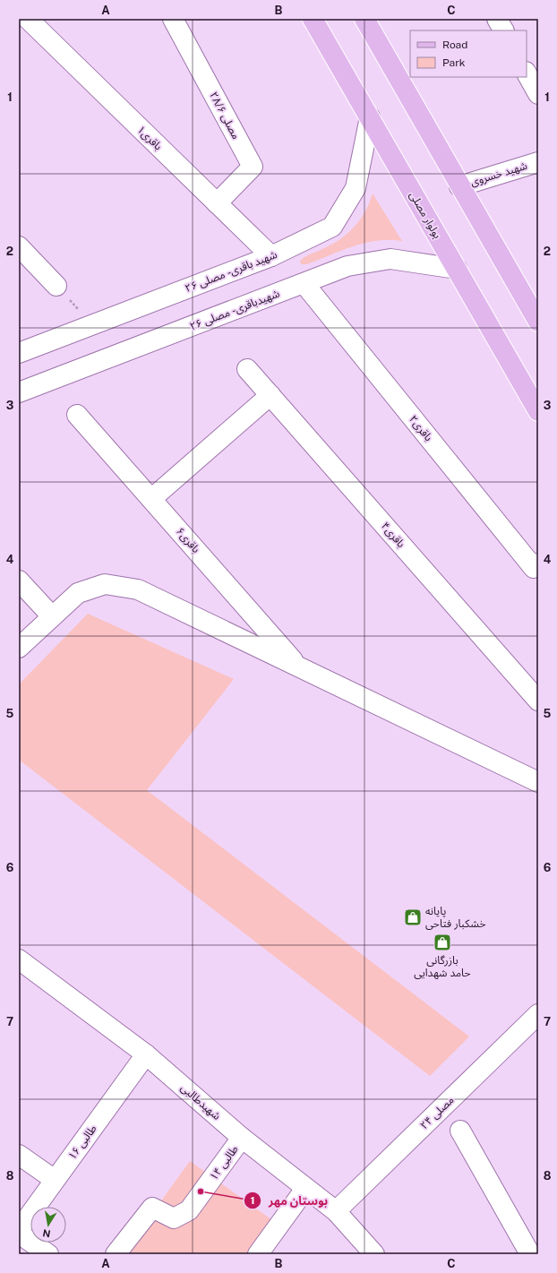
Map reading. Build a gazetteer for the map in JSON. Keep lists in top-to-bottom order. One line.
{"streets":{"main road":["بولوار مصلی"],"street":["مصلی ۲۸/۶","باقری۱","شهید خسروی","شهید باقری - مصلی ۲۶","شهیدباقری - مصلی ۲۶","باقری۲","باقری۴","باقری۶","شهیدطالبی","مصلی ۲۴","طالبی ۱۶","طالبی ۱۴"]},"crossings":[["مصلی ۲۸/۶","باقری۱"],["باقری۱","شهید باقری - مصلی ۲۶"],["بولوار مصلی","شهید باقری - مصلی ۲۶"],["بولوار مصلی","شهیدباقری - مصلی ۲۶"],["شهیدباقری - مصلی ۲۶","باقری۲"],["شهیدطالبی","مصلی ۲۴"],["شهیدطالبی","طالبی ۱۶"],["شهیدطالبی","طالبی ۱۴"]],"places":{"shop":["پایانه خشکبار فتاحی","بازرگانی حامد شهدایی"],"other":["بوستان مهر"]},"legend":["Road","Park"],"north":"bottom","grid":{"columns":["A","B","C"],"rows":["1","2","3","4","5","6","7","8"]}}
